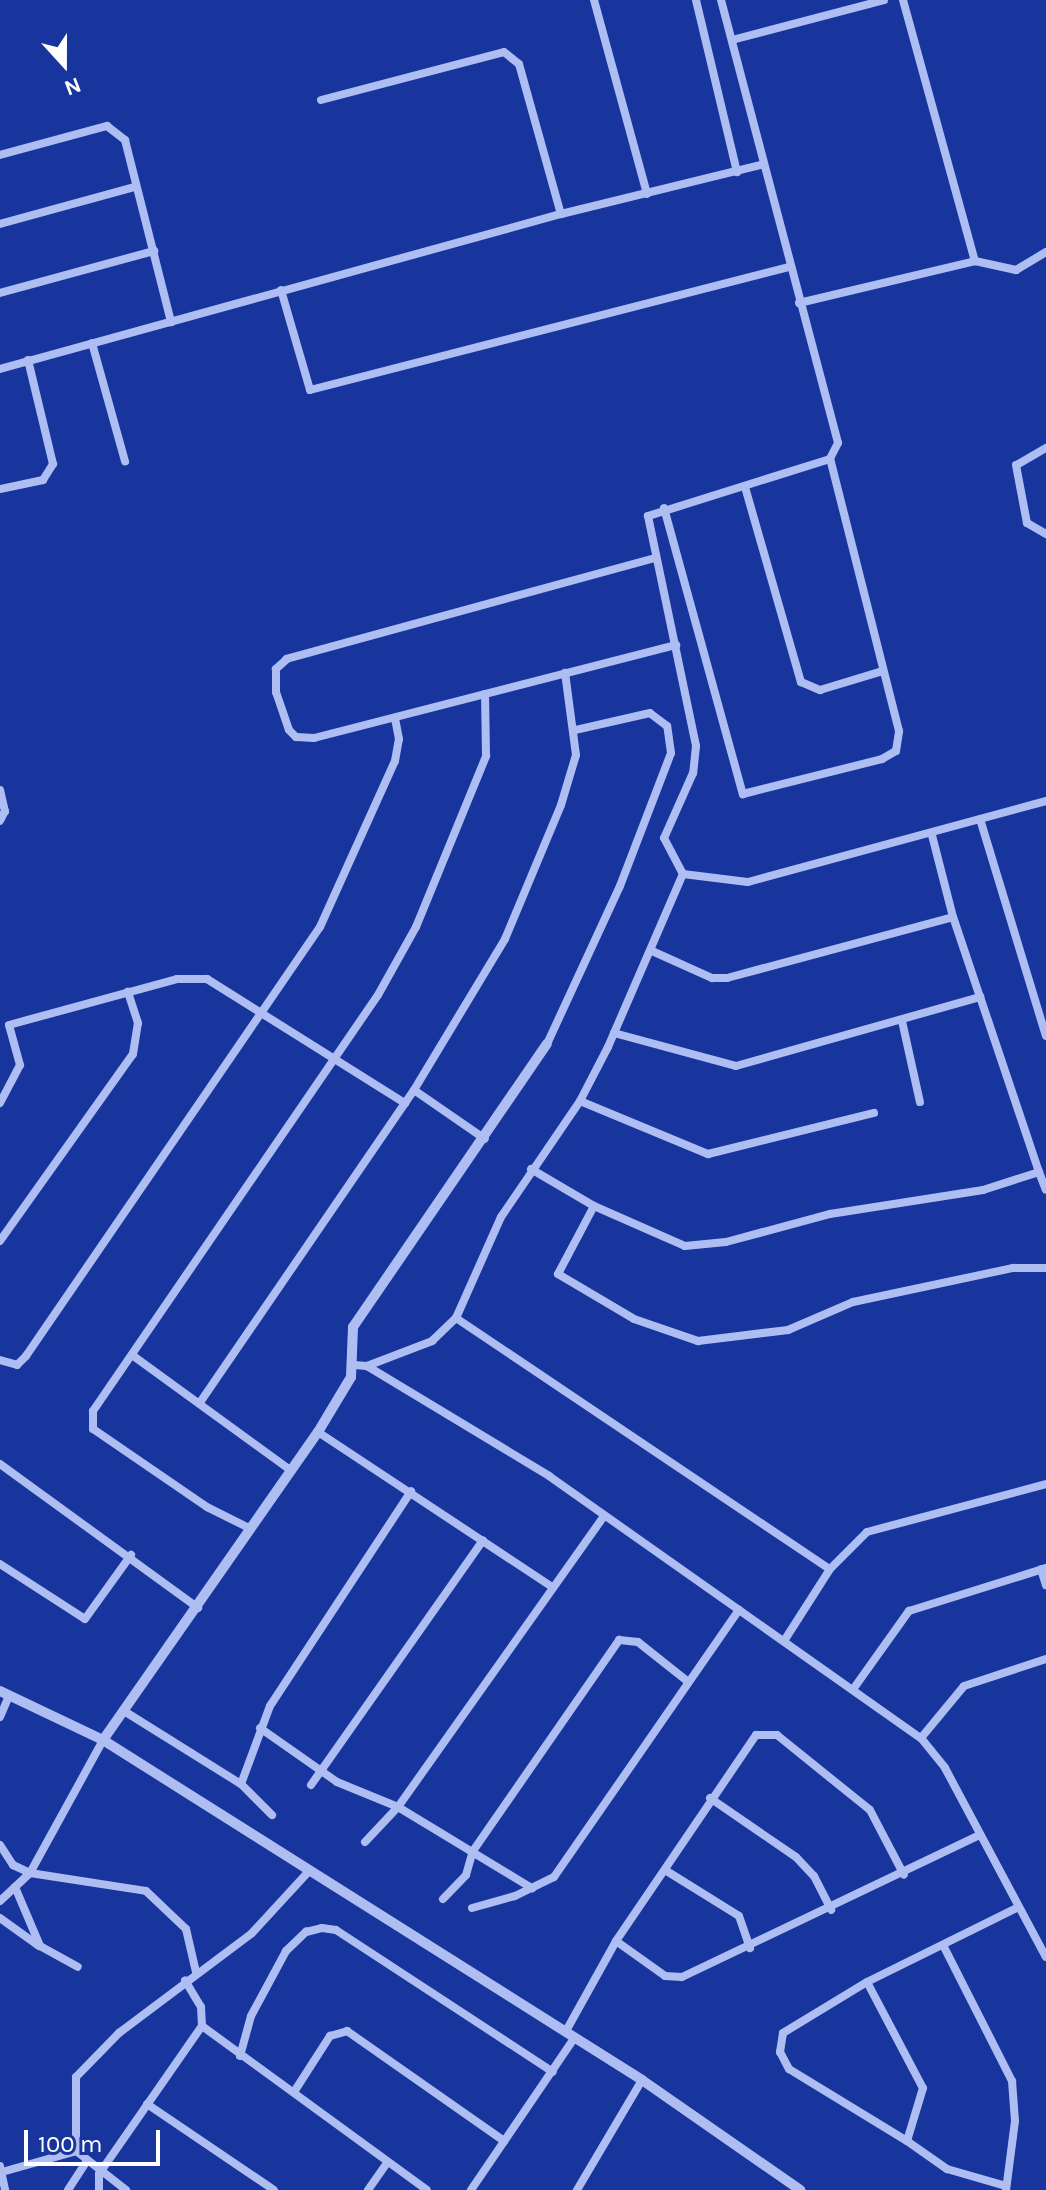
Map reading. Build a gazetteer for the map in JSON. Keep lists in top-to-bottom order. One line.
{"scale_bar":"100 m","north":"bottom"}
